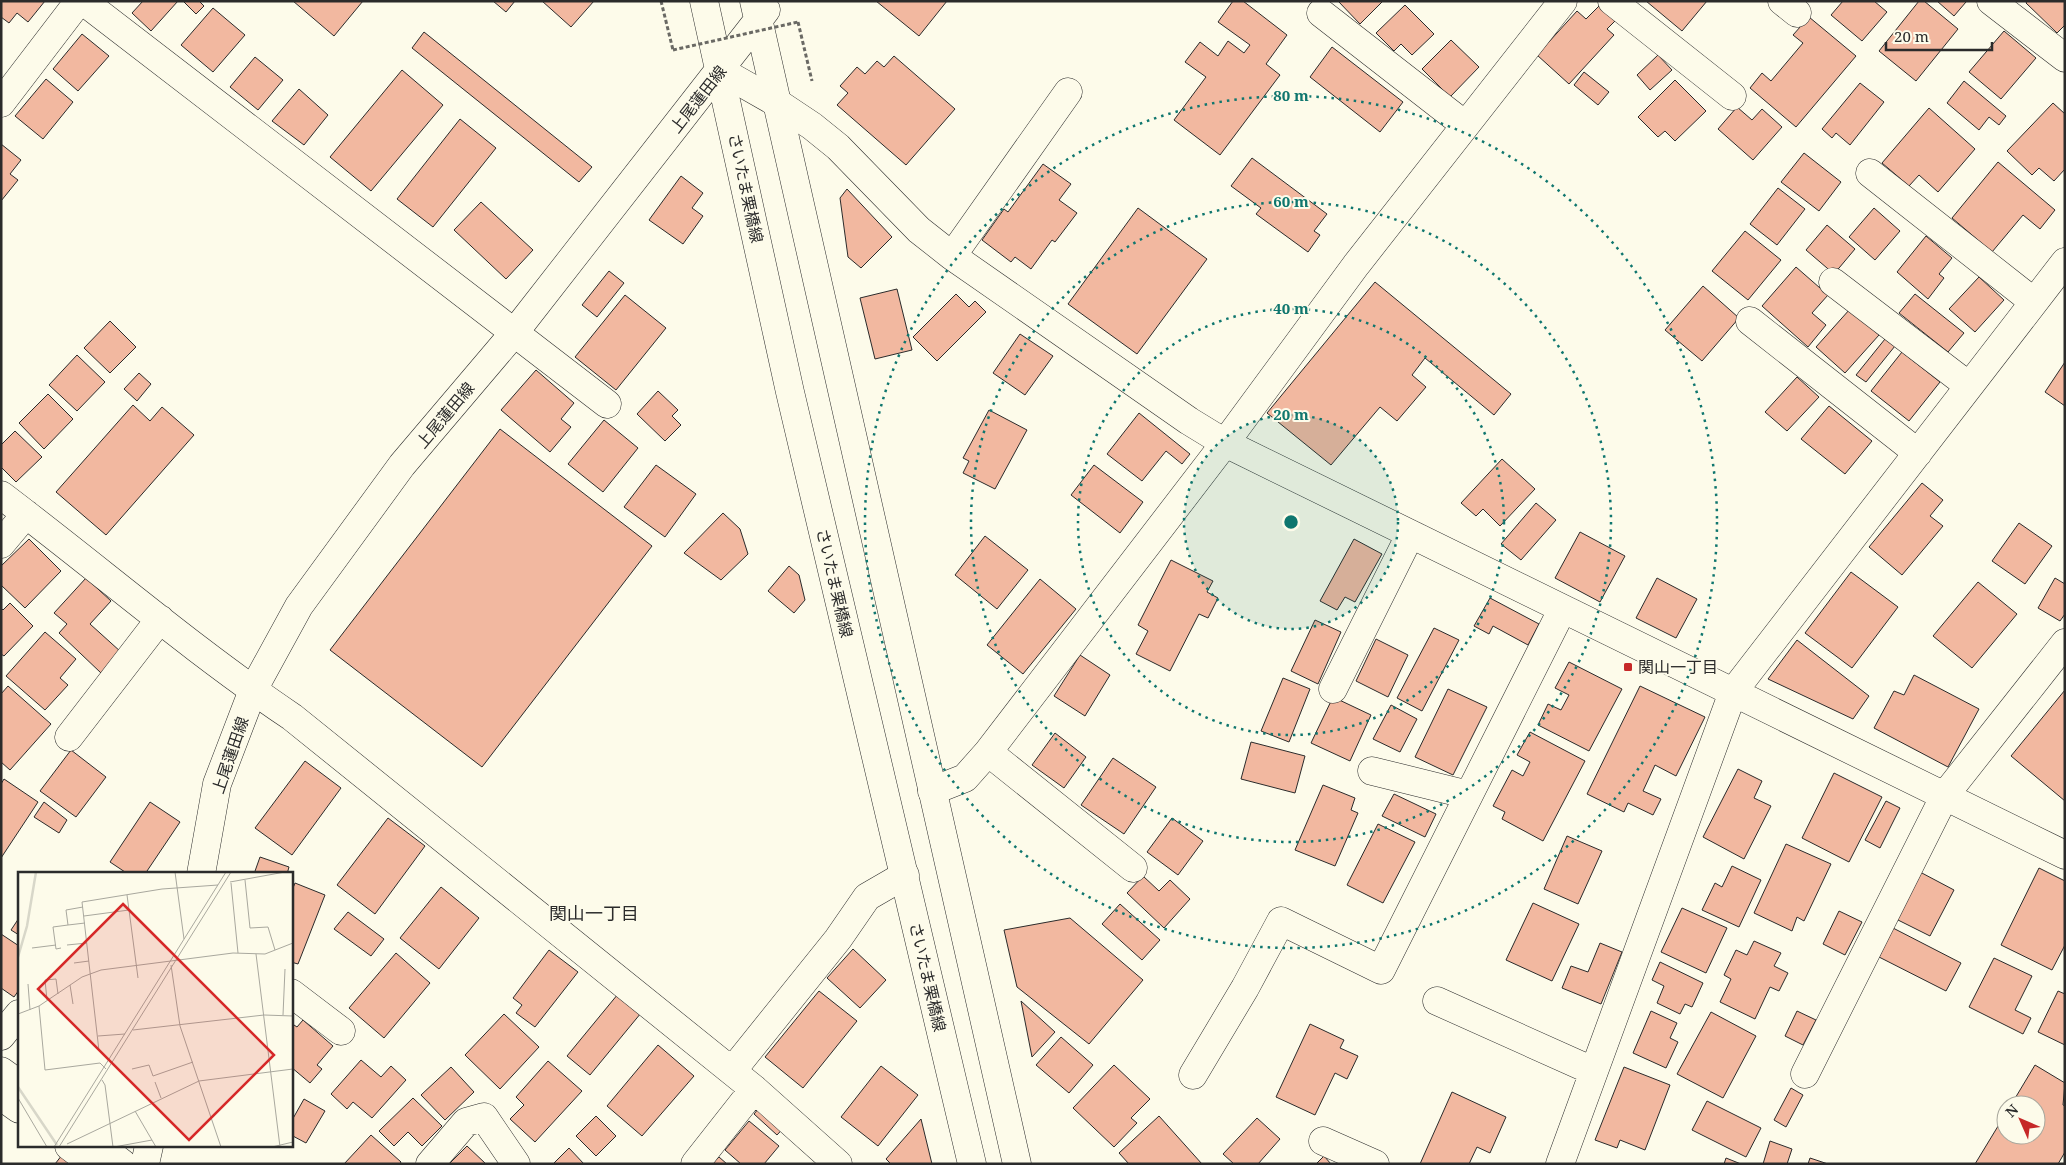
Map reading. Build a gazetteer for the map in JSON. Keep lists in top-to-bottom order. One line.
{"streets":{"street":["上尾蓮田線","さいたま栗橋線"]},"crossings":[["上尾蓮田線","さいたま栗橋線"]],"districts":["関山一丁目"],"places":{"transit":["関山一丁目"]},"scale_bar":"20 m","north":"top left","rings":["80 m","60 m","40 m","20 m"]}
